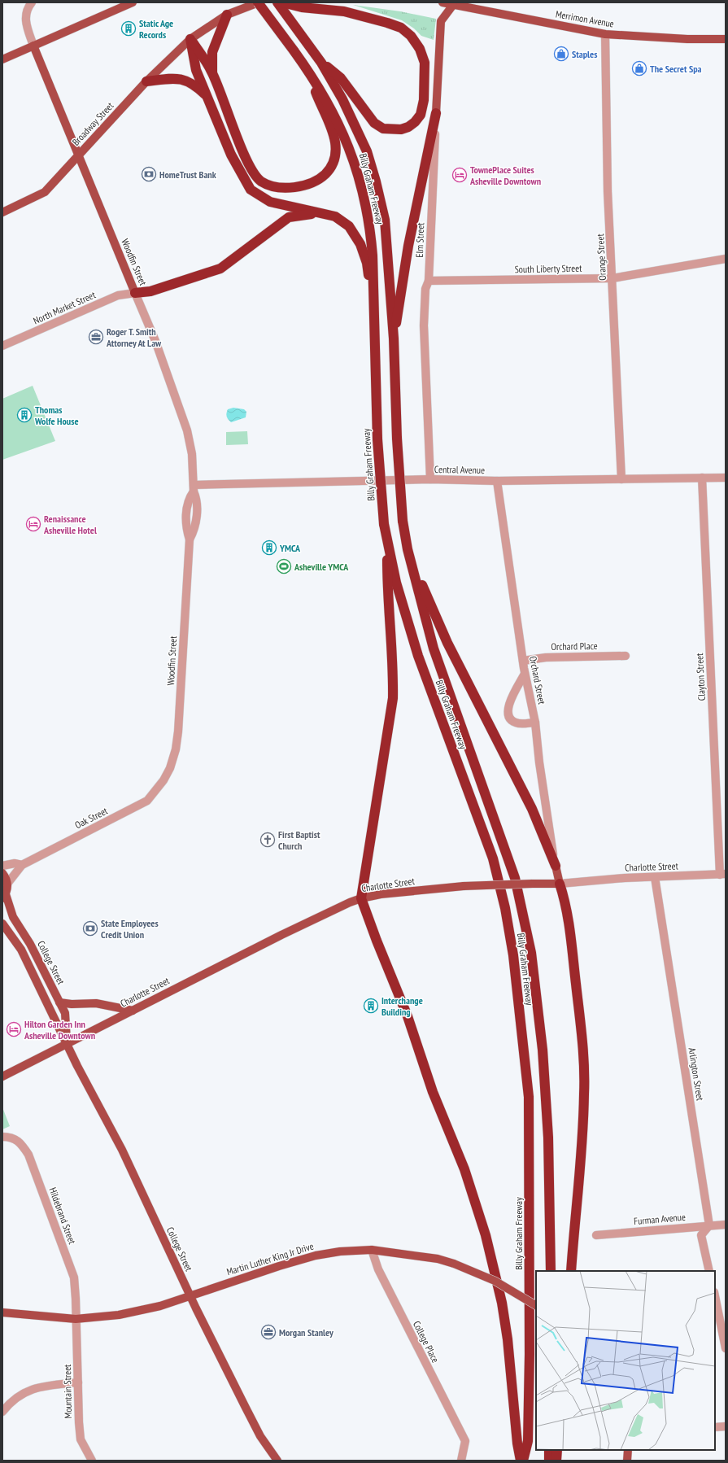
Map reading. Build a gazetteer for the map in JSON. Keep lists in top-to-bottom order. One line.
{"streets":{"highway":["Billy Graham Freeway"],"main road":["Merrimon Avenue","Broadway Street","Elm Street","Woodfin Street","Orchard Street","Charlotte Street","College Street","Martin Luther King Jr Drive"],"street":["Orange Street","South Liberty Street","North Market Street","Central Avenue","Orchard Place","Clayton Street","Oak Street","Arlington Street","Hildebrand Street","Furman Avenue","College Place","Mountain Street"]},"crossings":[["Merrimon Avenue","Elm Street"],["Merrimon Avenue","Orange Street"],["Broadway Street","Woodfin Street"],["Elm Street","South Liberty Street"],["Elm Street","Central Avenue"],["Orange Street","South Liberty Street"],["Orange Street","Central Avenue"],["Woodfin Street","North Market Street"],["Woodfin Street","Central Avenue"],["Woodfin Street","Oak Street"],["Central Avenue","Clayton Street"],["Central Avenue","Orchard Street"],["Orchard Place","Orchard Street"],["Clayton Street","Charlotte Street"],["Orchard Street","Charlotte Street"],["Charlotte Street","College Street"],["Charlotte Street","Arlington Street"],["College Street","Martin Luther King Jr Drive"],["Arlington Street","Furman Avenue"],["Hildebrand Street","Martin Luther King Jr Drive"],["Hildebrand Street","Mountain Street"],["Martin Luther King Jr Drive","College Place"],["Martin Luther King Jr Drive","Mountain Street"]],"places":{"building":["Static Age Records","Thomas Wolfe House","YMCA","Interchange Building"],"shop":["Staples","The Secret Spa"],"bank":["HomeTrust Bank","State Employees Credit Union"],"hotel":["TownePlace Suites Asheville Downtown","Renaissance Asheville Hotel","Hilton Garden Inn Asheville Downtown"],"office":["Roger T. Smith Attorney At Law","Morgan Stanley"],"sports":["Asheville YMCA"],"church":["First Baptist Church"]}}
